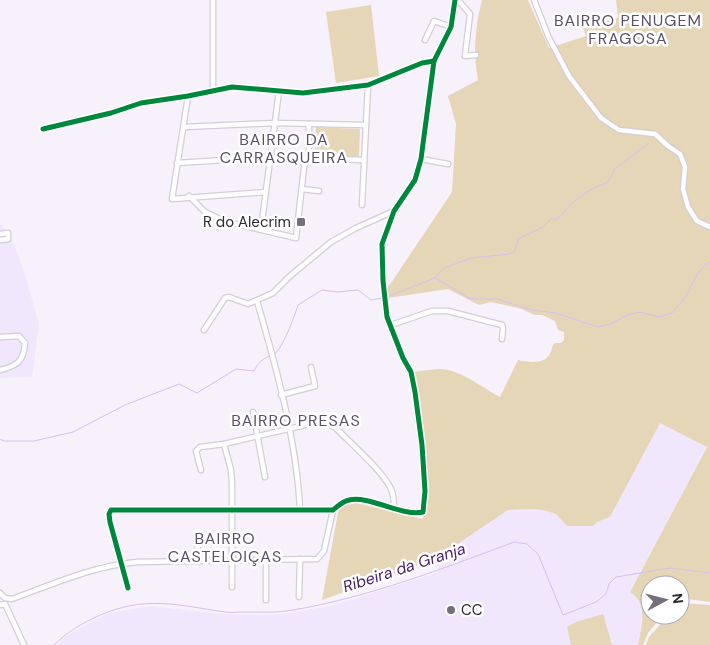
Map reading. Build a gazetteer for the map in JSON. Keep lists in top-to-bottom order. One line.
{"districts":["BAIRRO PENUGEM FRAGOSA","BAIRRO DA CARRASQUEIRA","BAIRRO PRESAS","BAIRRO CASTELOIÇAS"],"water":["Ribeira da Granja"],"places":{"transit":["R do Alecrim"],"other":["CC"]},"north":"right"}
